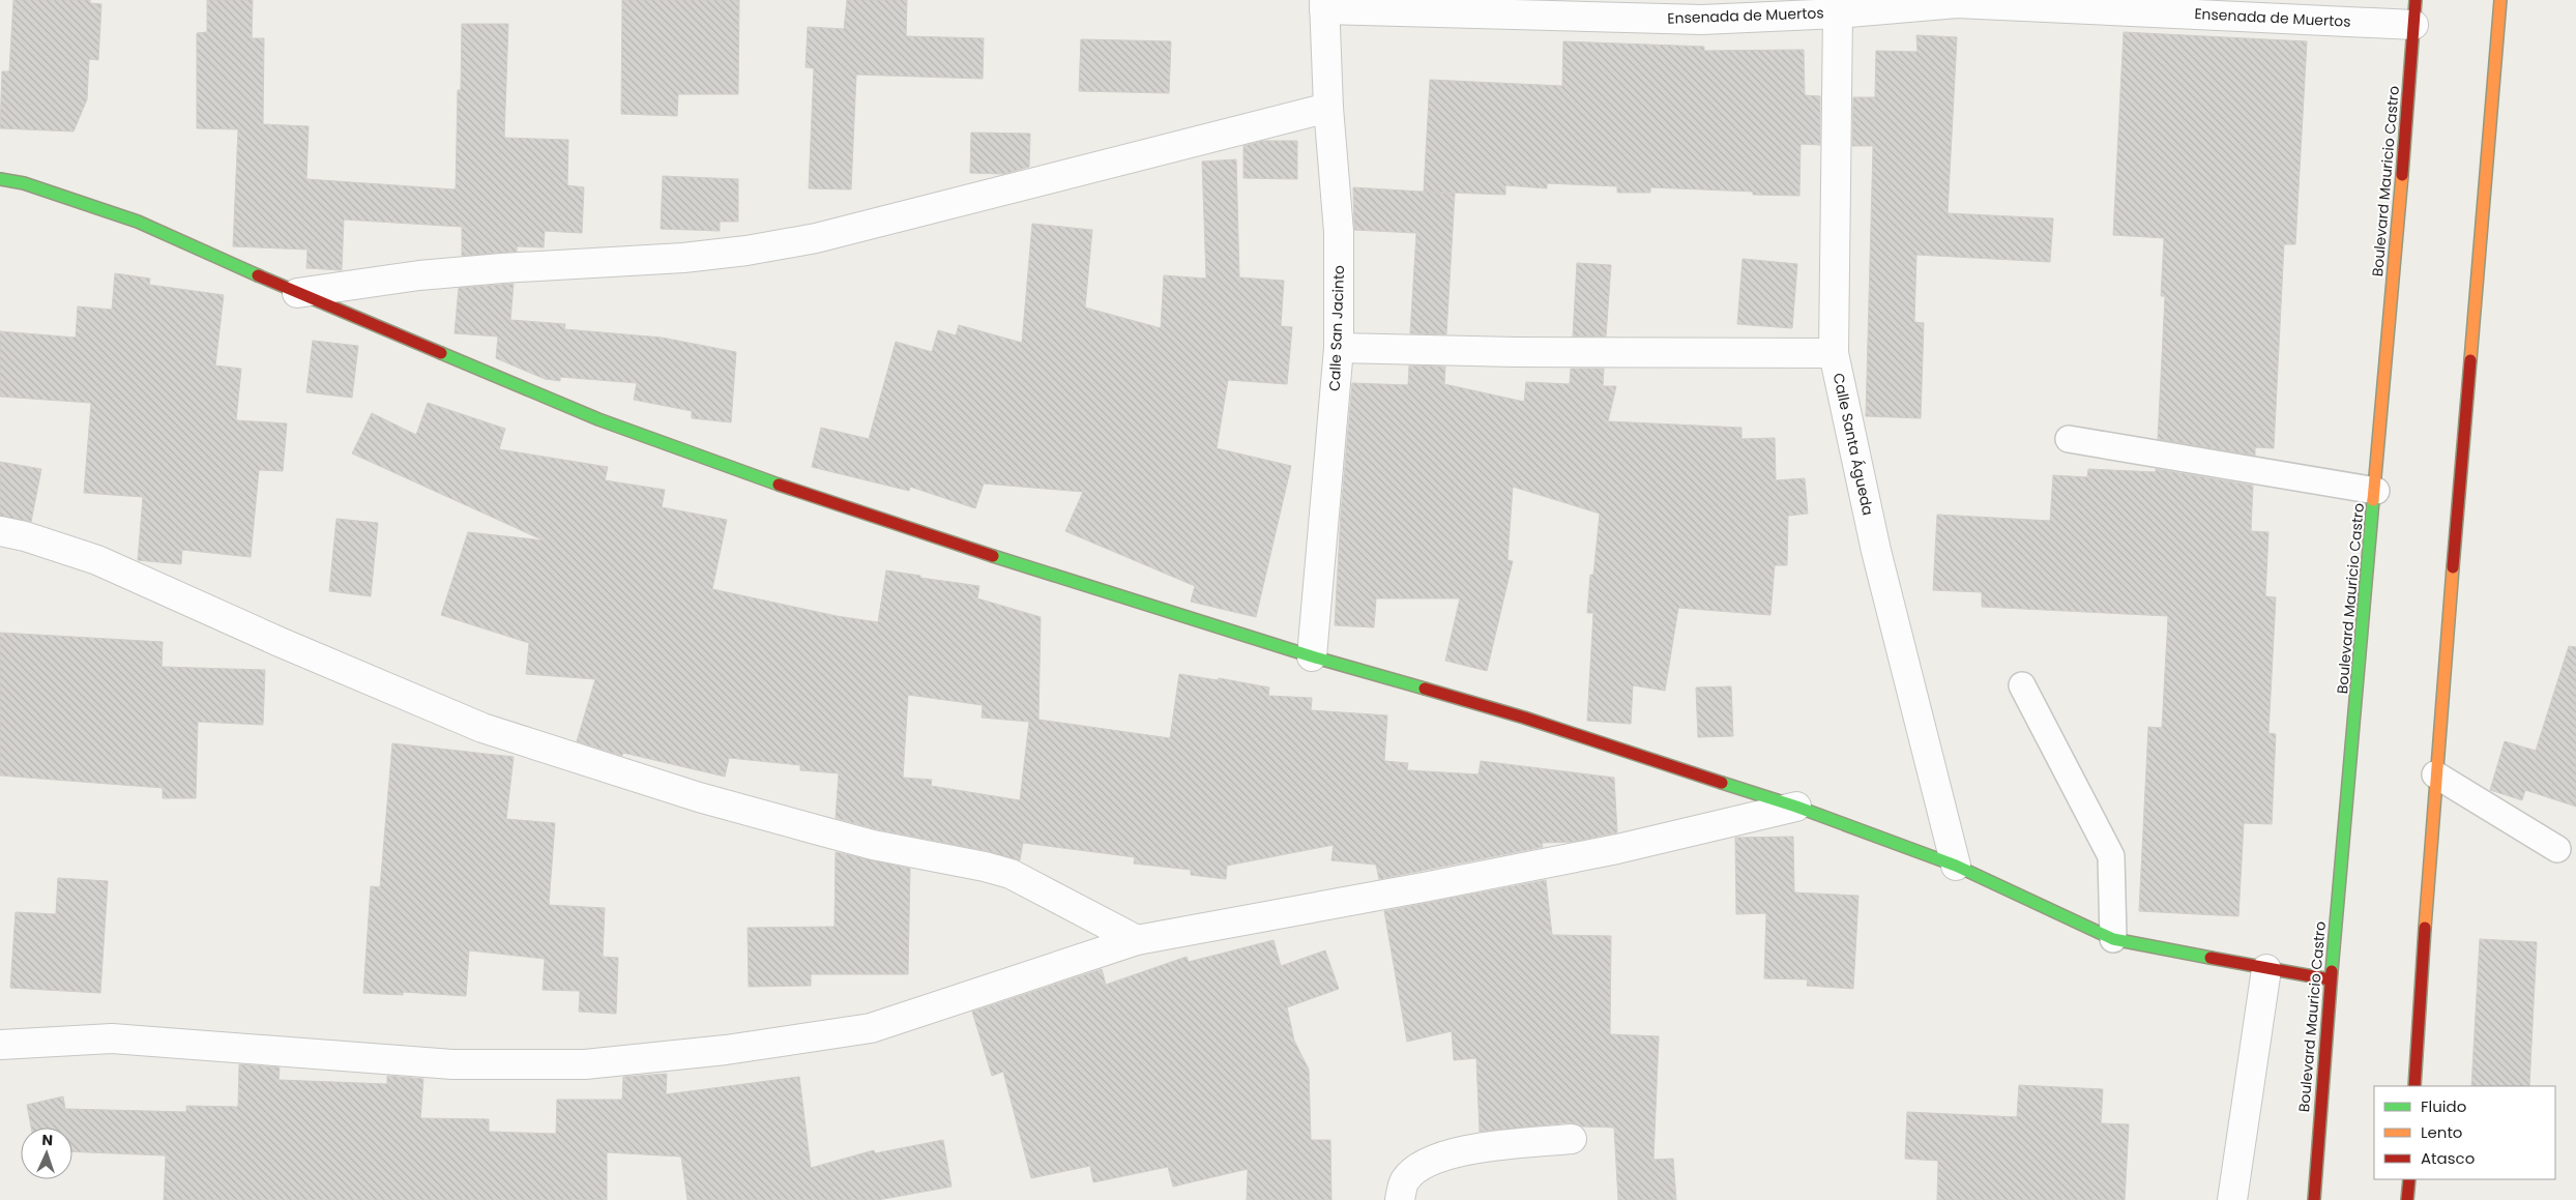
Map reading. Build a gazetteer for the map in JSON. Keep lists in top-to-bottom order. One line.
{"streets":{"street":["Ensenada de Muertos","Boulevard Mauricio Castro","Calle San Jacinto","Calle Santa Águeda"]},"crossings":[["Ensenada de Muertos","Boulevard Mauricio Castro"],["Ensenada de Muertos","Calle San Jacinto"],["Ensenada de Muertos","Calle Santa Águeda"]],"legend":["Fluido","Lento","Atasco"],"north":"top"}
